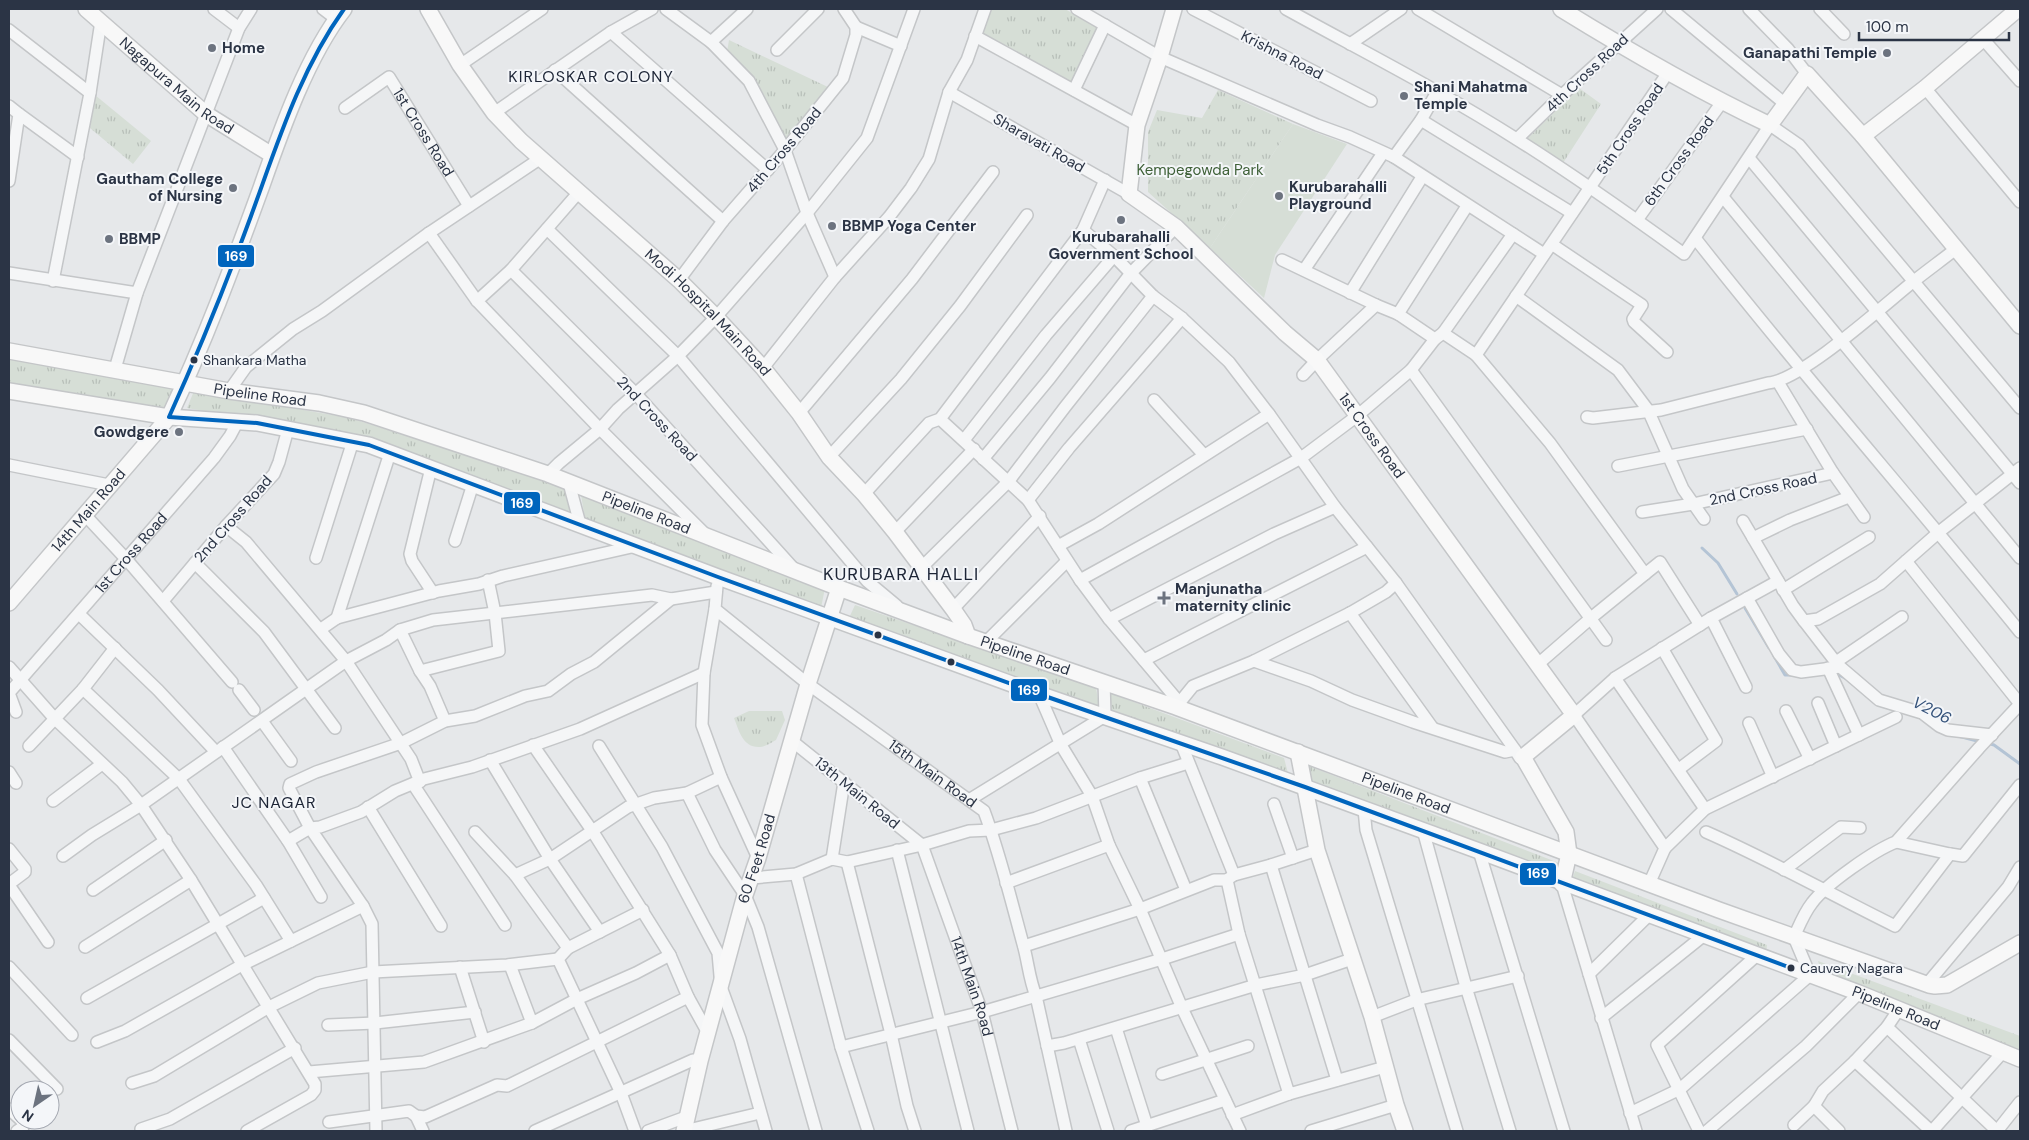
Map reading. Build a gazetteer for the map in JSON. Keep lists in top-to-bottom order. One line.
{"streets":{"main road":["Nagapura Main Road","1st Cross Road","Modi Hospital Main Road","Pipeline Road","14th Main Road","60 Feet Road"],"street":["Krishna Road","4th Cross Road","5th Cross Road","Sharavati Road","6th Cross Road","2nd Cross Road","15th Main Road","13th Main Road"]},"crossings":[["4th Cross Road","Modi Hospital Main Road"],["Nagapura Main Road","14th Main Road"],["1st Cross Road","Sharavati Road"],["1st Cross Road","Pipeline Road"],["Modi Hospital Main Road","Pipeline Road"],["Pipeline Road","2nd Cross Road"],["Pipeline Road","14th Main Road"],["Pipeline Road","60 Feet Road"],["14th Main Road","13th Main Road"],["15th Main Road","60 Feet Road"],["13th Main Road","60 Feet Road"]],"districts":["KIRLOSKAR COLONY","KURUBARA HALLI","JC NAGAR"],"water":["V206"],"parks":["Kempegowda Park"],"places":{"other":["Home","Ganapathi Temple","Shani Mahatma Temple","Gautham College of Nursing","Kurubarahalli Playground","Kurubarahalli Government School","BBMP Yoga Center","BBMP","Shankara Matha","Gowdgere","Cauvery Nagara"],"health":["Manjunatha maternity clinic"]},"lines":["transit line 169"],"scale_bar":"100 m","north":"bottom left"}
